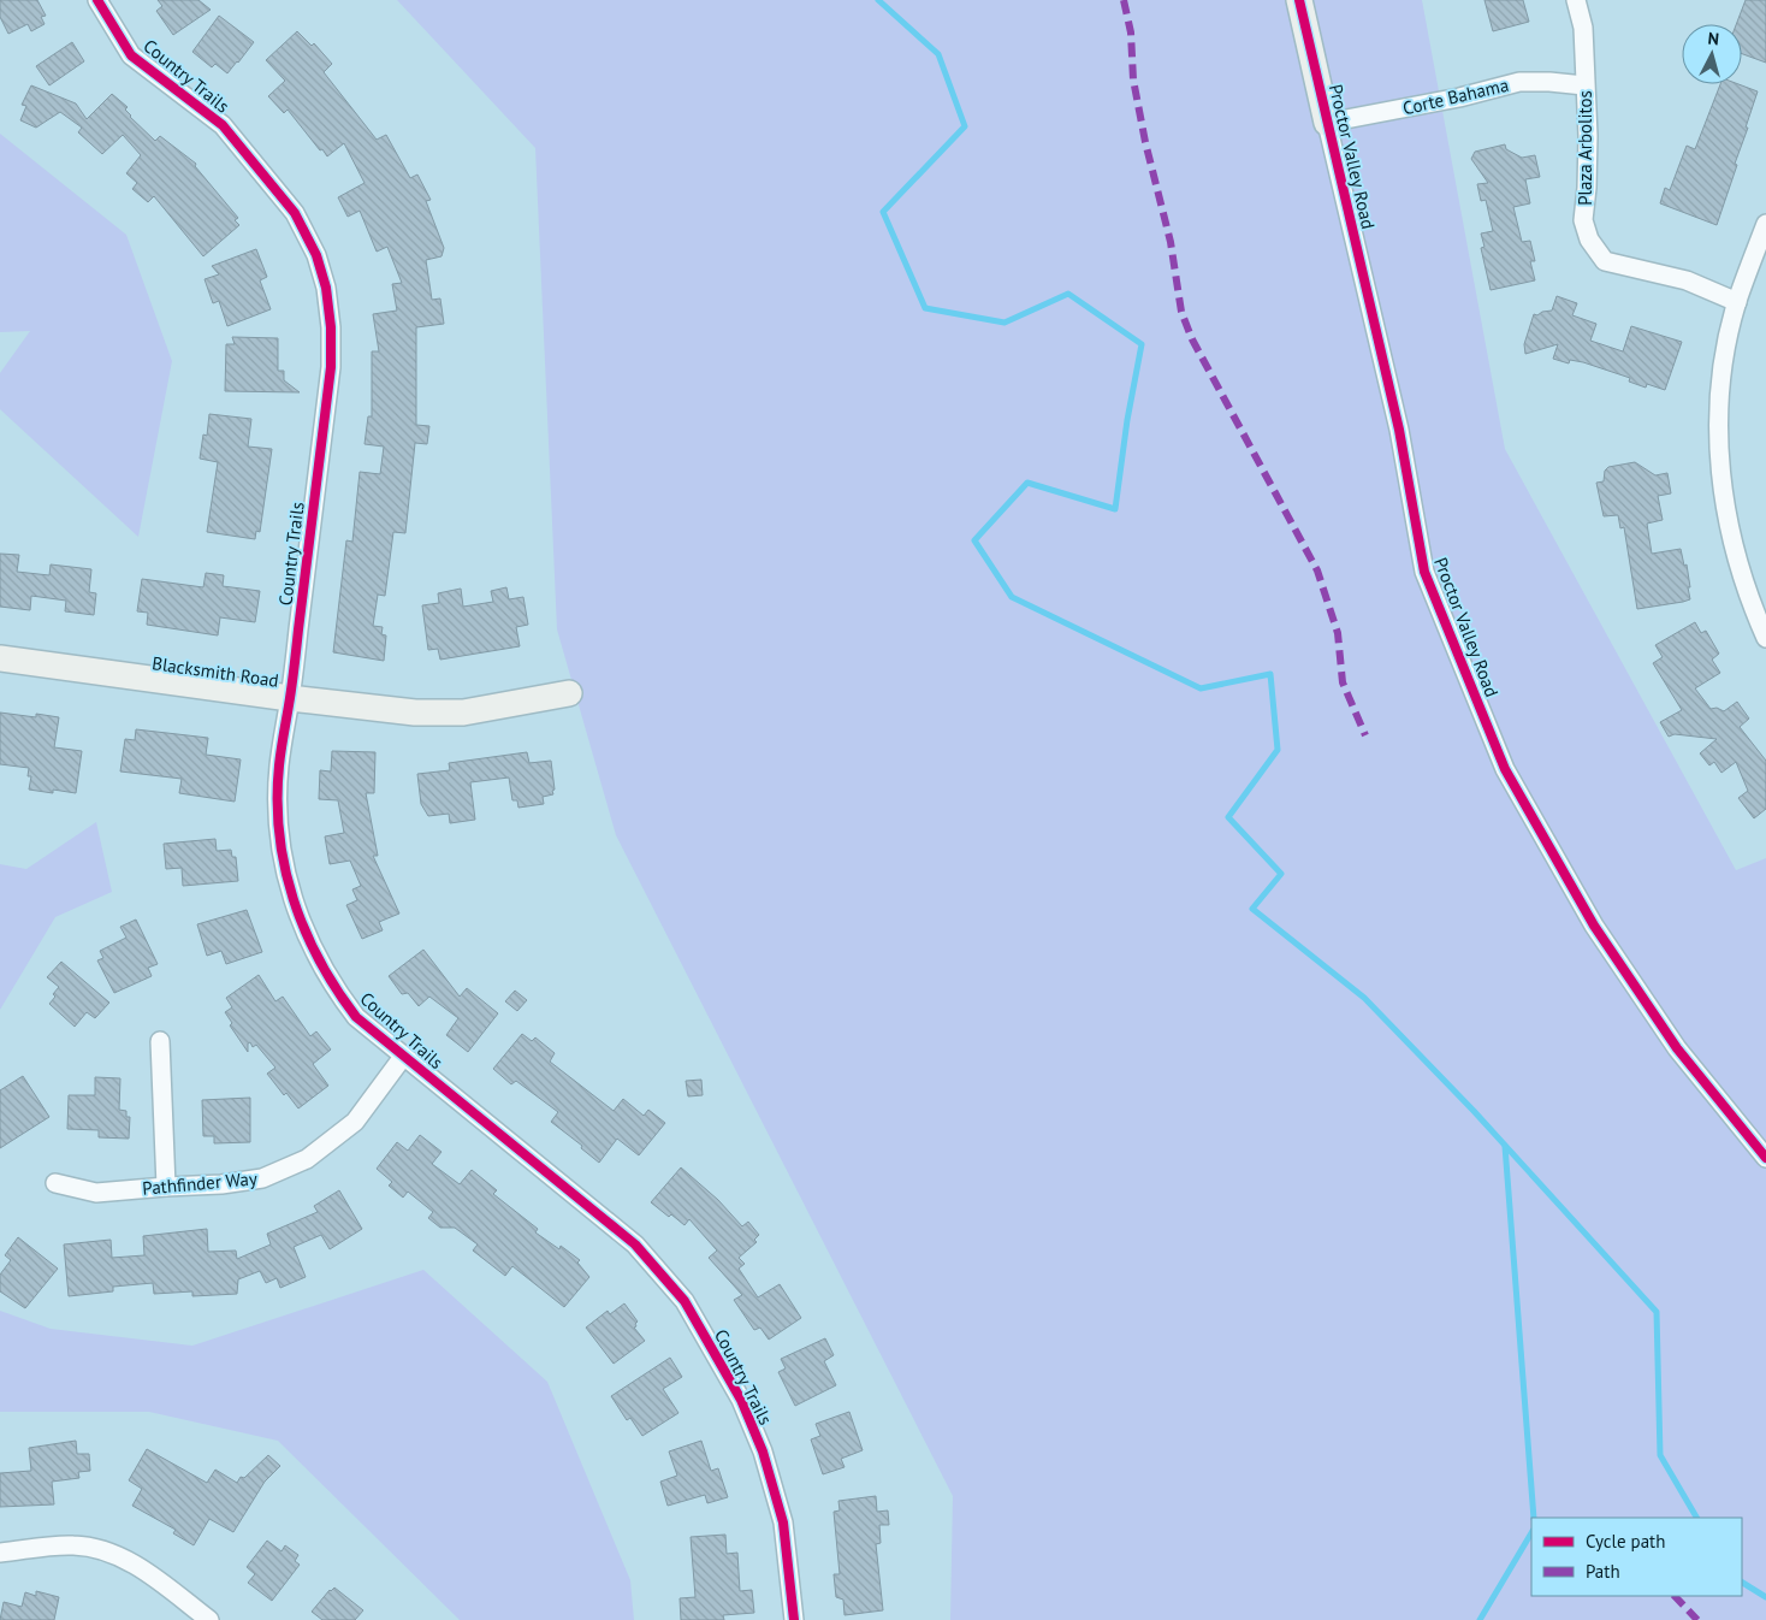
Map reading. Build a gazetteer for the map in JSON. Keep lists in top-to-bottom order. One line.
{"streets":{"street":["Country Trails","Corte Bahama","Plaza Arbolitos","Proctor Valley Road","Blacksmith Road","Pathfinder Way"]},"crossings":[["Country Trails","Blacksmith Road"],["Country Trails","Pathfinder Way"],["Corte Bahama","Plaza Arbolitos"],["Corte Bahama","Proctor Valley Road"]],"legend":["Cycle path","Path"],"north":"top"}
